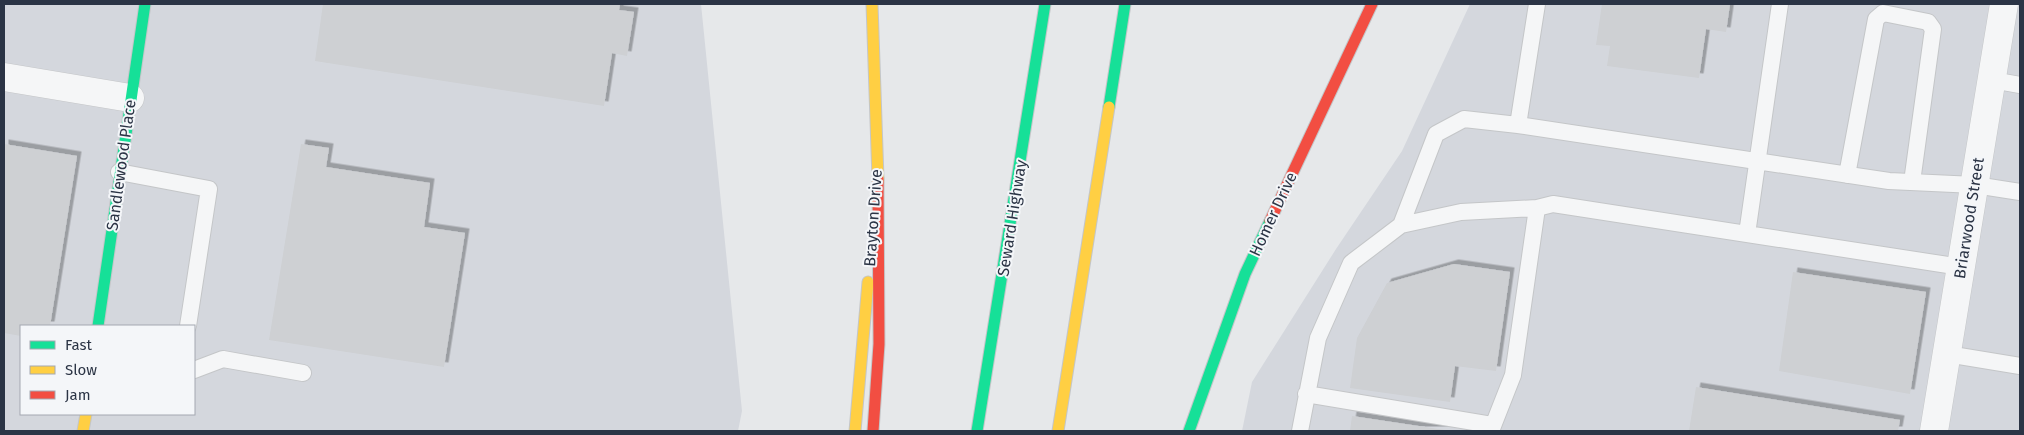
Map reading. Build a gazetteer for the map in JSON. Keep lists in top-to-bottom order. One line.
{"streets":{"main road":["Sandlewood Place","Homer Drive","Brayton Drive","Seward Highway"],"street":["Briarwood Street"]},"legend":["Fast","Slow","Jam"]}
